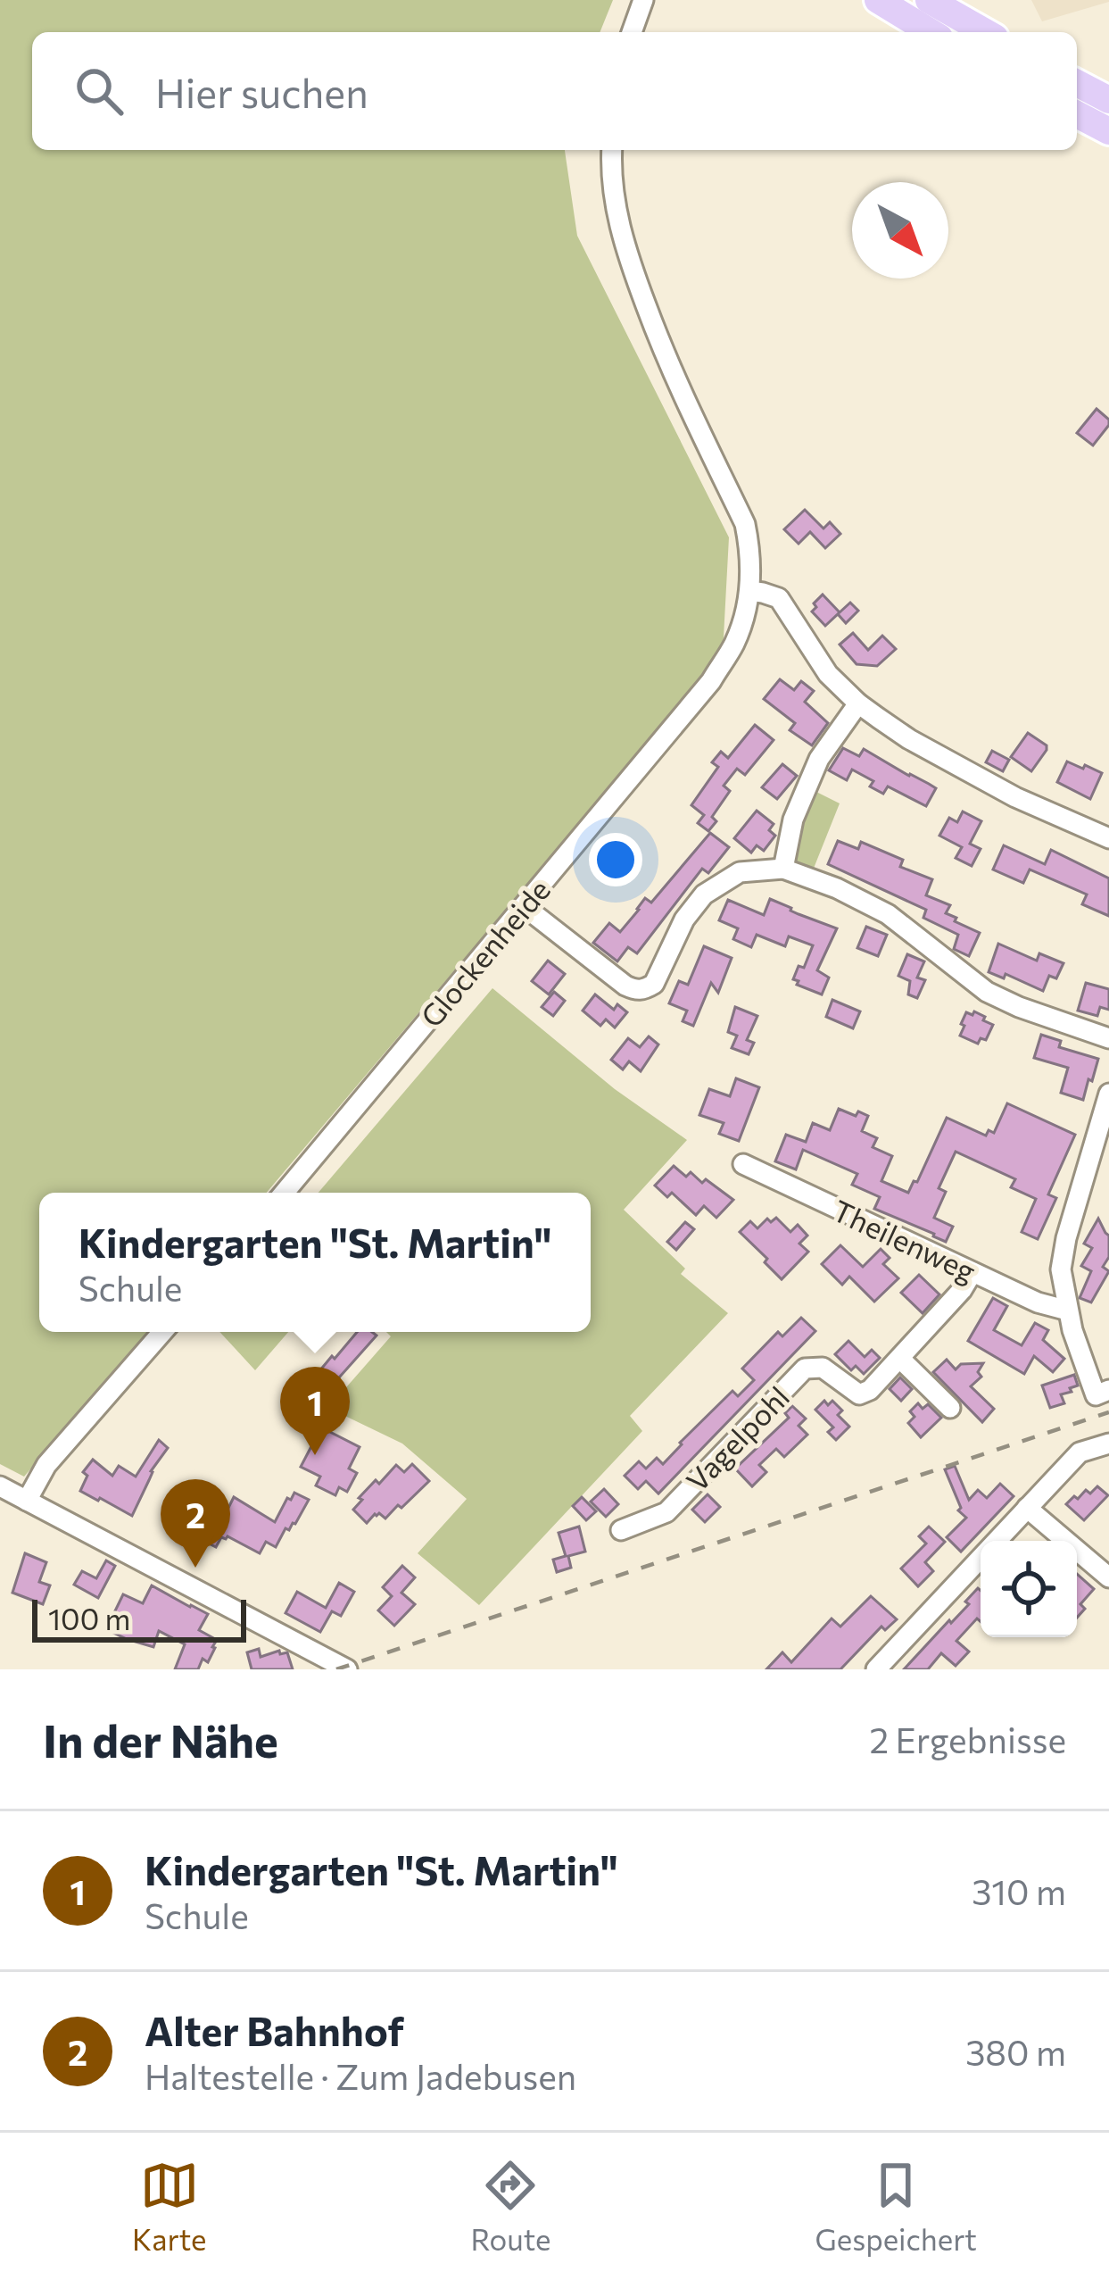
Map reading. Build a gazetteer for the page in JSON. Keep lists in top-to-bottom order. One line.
{"streets":{"street":["Glockenheide","Theilenweg","Vagelpohl"]},"crossings":[["Theilenweg","Vagelpohl"]],"scale_bar":"100 m","north":"bottom right","page":{"search":"Hier suchen","popup":["Kindergarten \"St. Martin\"","Schule"],"pins":["1","2"],"scale":"100 m","heading":["In der Nähe","2 Ergebnisse"],"list":[{"mark":"1","name":"Kindergarten \"St. Martin\"","note":"Schule","value":"310 m"},{"mark":"2","name":"Alter Bahnhof","note":"Haltestelle · Zum Jadebusen","value":"380 m"}],"nav":["Karte","Route","Gespeichert"]}}
